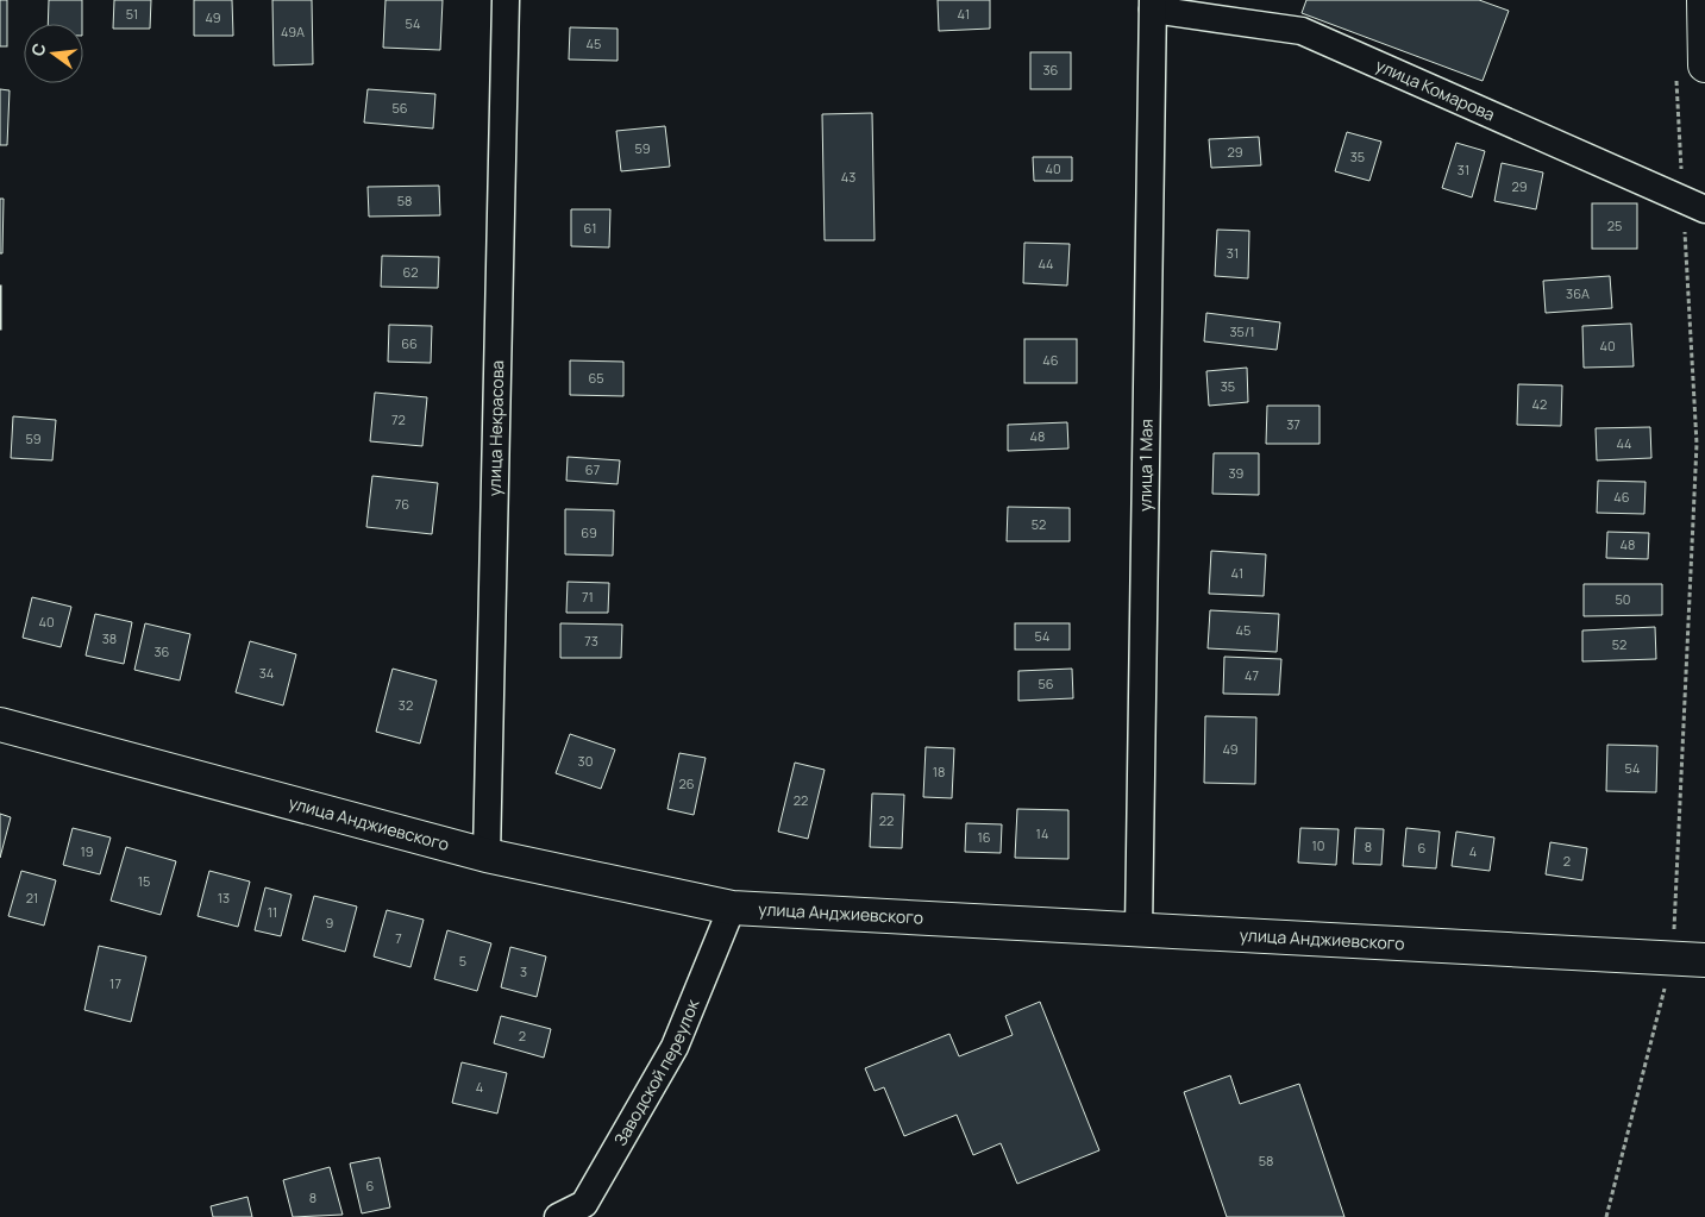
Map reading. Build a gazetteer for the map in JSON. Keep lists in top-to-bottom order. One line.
{"streets":{"street":["улица Комарова","улица Некрасова","улица 1 Мая","улица Анджиевского","Заводской переулок"]},"crossings":[["улица Комарова","улица 1 Мая"],["улица Некрасова","улица Анджиевского"],["улица 1 Мая","улица Анджиевского"],["улица Анджиевского","Заводской переулок"]],"house_numbers":["51","41","49","54","49А","45","36","56","59","29","35","40","31","43","29","58","25","61","31","44","62","36А","35/1","66","40","46","65","35","42","72","37","48","59","44","67","39","46","76","52","69","48","41","71","50","40","45","54","38","73","52","36","34","47","56","32","49","30","54","18","26","22","22","14","16","10","8","6","19","4","2","15","21","13","11","9","7","5","3","17","2","4","58","6","8"],"north":"left"}
